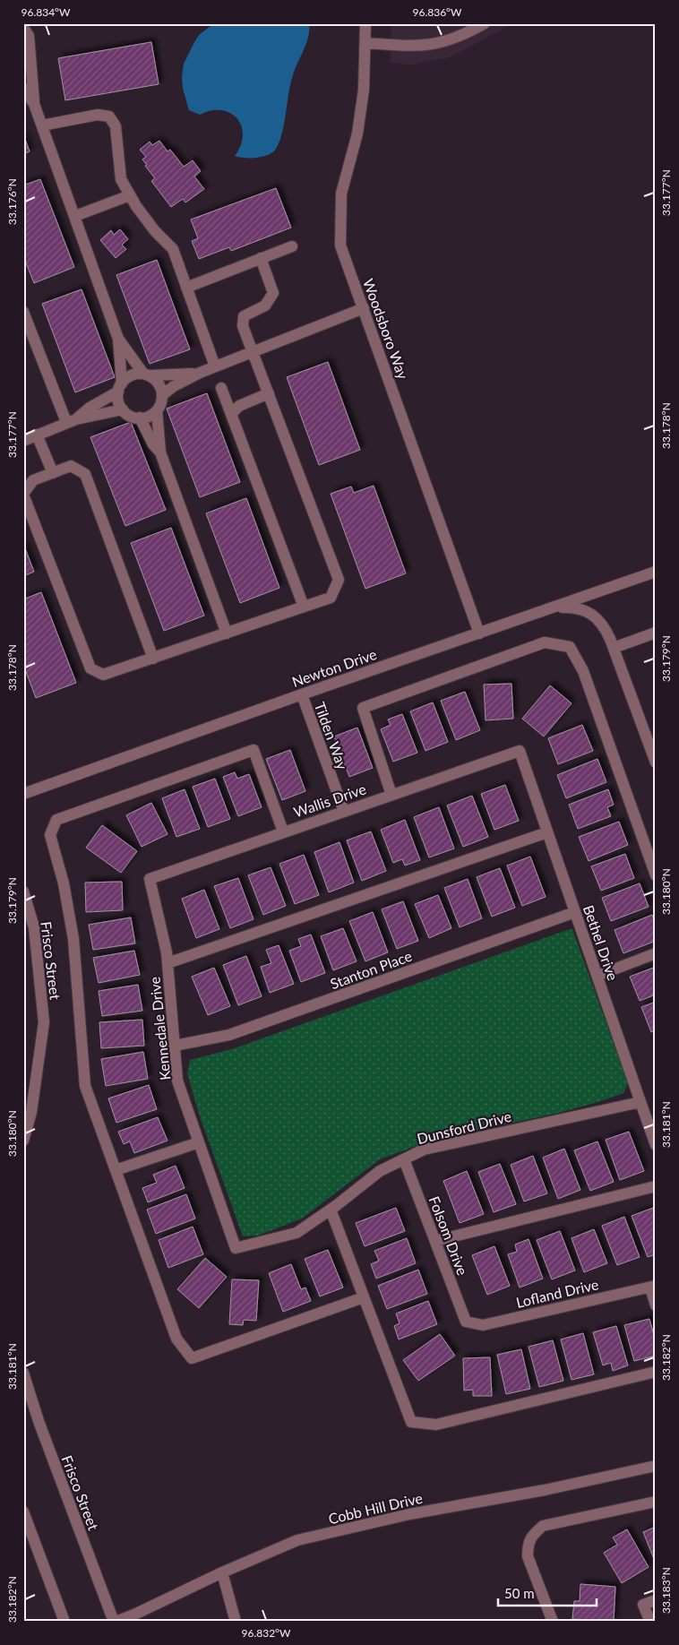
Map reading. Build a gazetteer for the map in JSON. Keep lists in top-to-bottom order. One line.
{"streets":{"street":["Woodsboro Way","Newton Drive","Tilden Way","Wallis Drive","Bethel Drive","Frisco Street","Stanton Place","Kennedale Drive","Dunsford Drive","Folsom Drive","Lofland Drive","Cobb Hill Drive"]},"crossings":[["Woodsboro Way","Newton Drive"],["Newton Drive","Tilden Way"],["Tilden Way","Wallis Drive"],["Wallis Drive","Bethel Drive"],["Wallis Drive","Kennedale Drive"],["Bethel Drive","Stanton Place"],["Bethel Drive","Dunsford Drive"],["Frisco Street","Cobb Hill Drive"],["Stanton Place","Kennedale Drive"],["Kennedale Drive","Dunsford Drive"],["Dunsford Drive","Folsom Drive"],["Folsom Drive","Lofland Drive"]],"scale_bar":"50 m","coordinates":["96.834°W","96.836°W","33.177°N","33.176°N","33.178°N","33.179°N","33.180°N","33.181°N","33.182°N","33.183°N","96.832°W"]}
